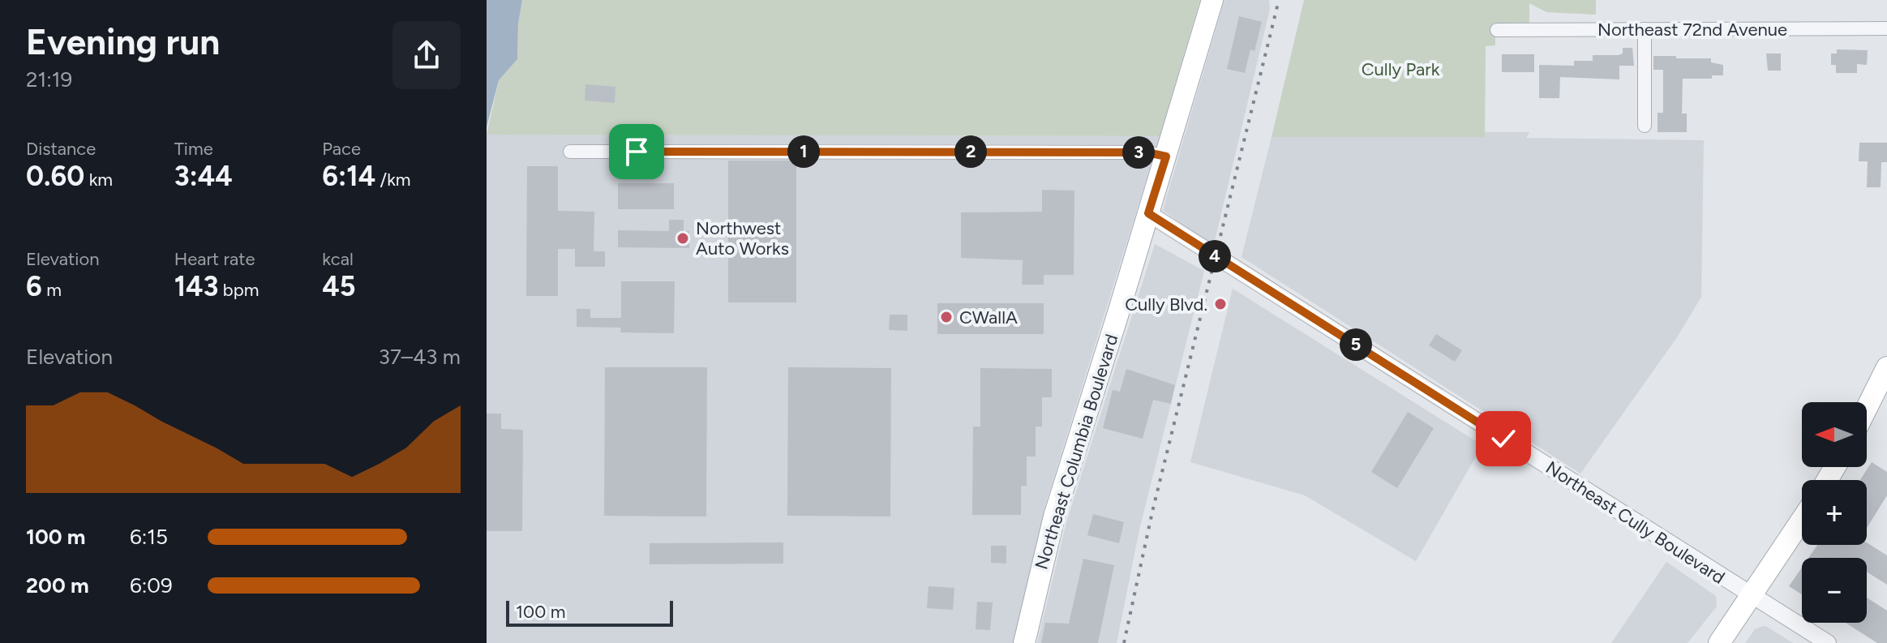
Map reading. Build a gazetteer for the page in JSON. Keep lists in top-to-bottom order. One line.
{"streets":{"main road":["Northeast Columbia Boulevard"],"street":["Northeast 72nd Avenue","Northeast Cully Boulevard"]},"crossings":[["Northeast Columbia Boulevard","Northeast Cully Boulevard"]],"parks":["Cully Park"],"places":["Northwest Auto Works","Cully Blvd.","CWallA"],"scale_bar":"100 m","north":"left","page":{"heading":["Evening run","21:19"],"stats":[["Distance","0.60 km"],["Time","3:44"],["Pace","6:14 /km"],["Elevation","6 m"],["Heart rate","143 bpm"],["kcal","45"]],"pins":["1","2","3","4","5"],"chart":["Elevation","37–43 m"],"map_buttons":["+","−"],"list":[{"name":"100 m","note":"6:15"},{"name":"200 m","note":"6:09"}],"scale":"100 m"}}
